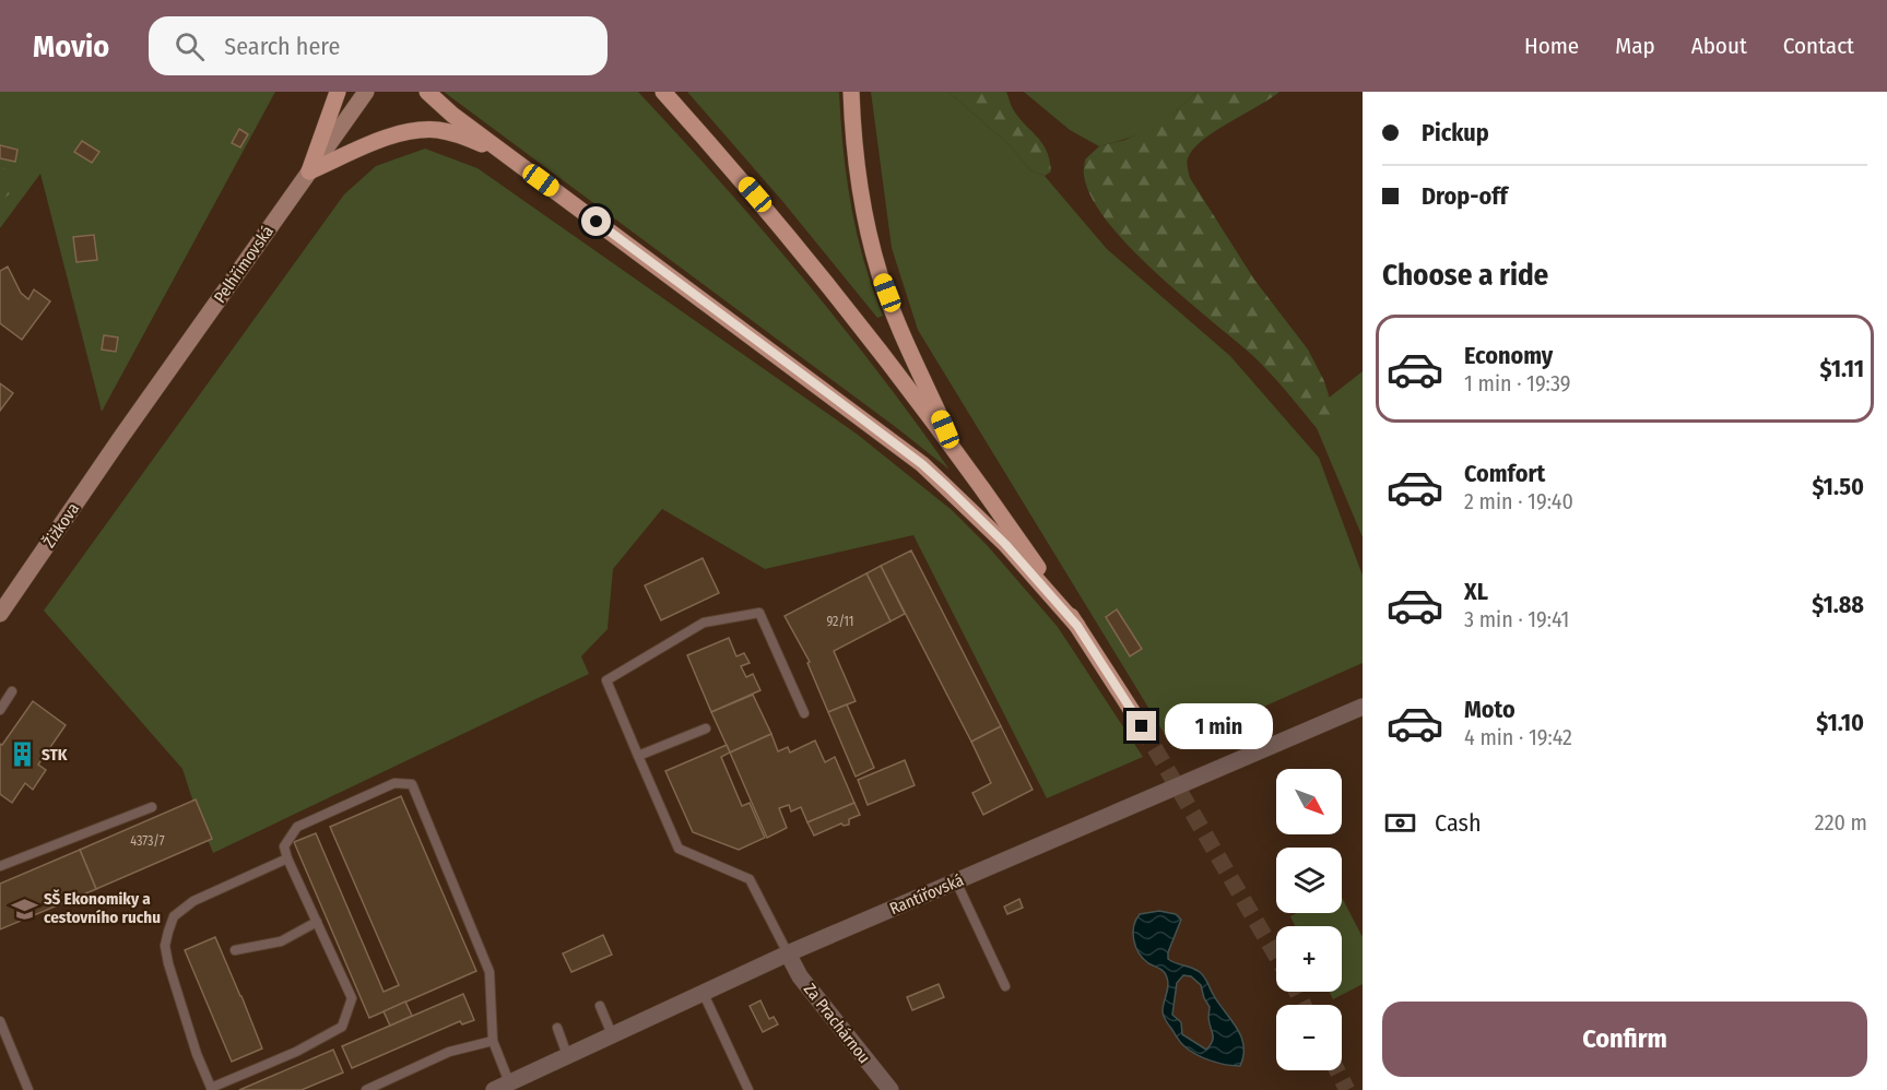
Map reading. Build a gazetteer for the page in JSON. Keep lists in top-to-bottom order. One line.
{"streets":{"main road":["Pelhřimovská","Žižkova"],"street":["Rantířovská","Za Prachárnou"]},"crossings":[["Pelhřimovská","Žižkova"],["Rantířovská","Za Prachárnou"]],"places":{"building":["STK"],"school or university":["SŠ Ekonomiky a cestovního ruchu"]},"house_numbers":["92/11","4373/7"],"north":"bottom right","page":{"header":"Movio","search":"Search here","nav":["Home","Map","About","Contact"],"banner":["Pickup","Drop-off"],"heading":"Choose a ride","list":[{"name":"Economy","note":"1 min · 19:39","value":"$1.11"},{"name":"Comfort","note":"2 min · 19:40","value":"$1.50"},{"name":"XL","note":"3 min · 19:41","value":"$1.88"},{"name":"Moto","note":"4 min · 19:42","value":"$1.10"}],"bubble":"1 min","map_buttons":["+","−"],"pay":["Cash","220 m"],"buttons":"Confirm"}}
